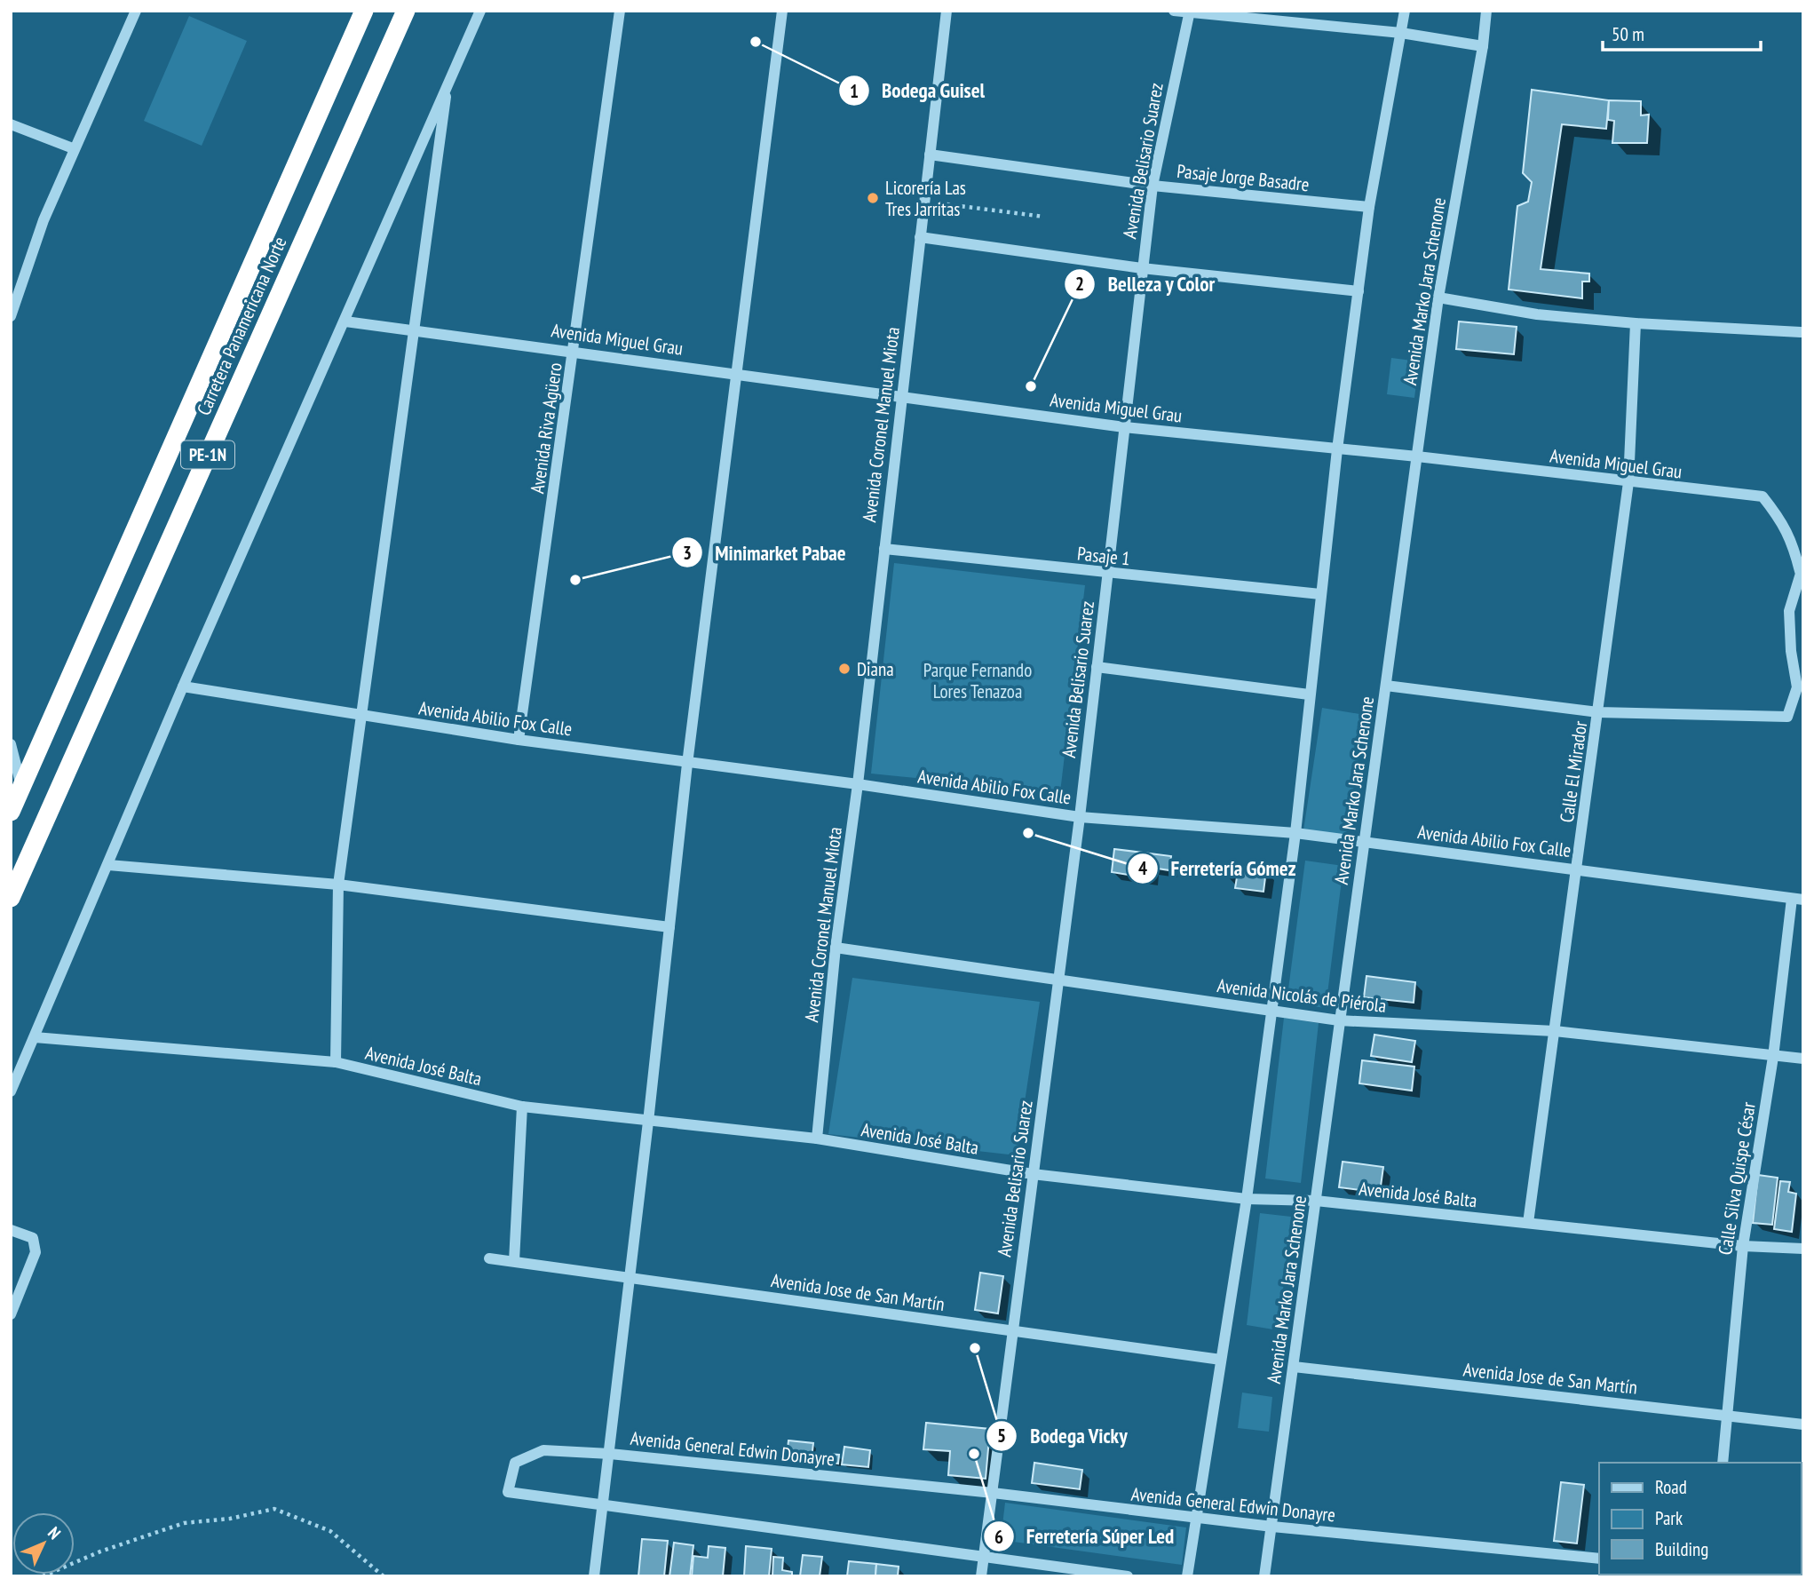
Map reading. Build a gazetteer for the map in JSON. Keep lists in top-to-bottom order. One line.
{"streets":{"highway":["Carretera Panamericana Norte","PE-1N"],"street":["Avenida Belisario Suarez","Pasaje Jorge Basadre","Avenida Marko Jara Schenone","Avenida Miguel Grau","Avenida Coronel Manuel Miota","Avenida Riva Agüero","Pasaje 1","Avenida Abilio Fox Calle","Calle El Mirador","Avenida Nicolás de Piérola","Avenida José Balta","Calle Silva Quispe César","Avenida Jose de San Martín","Avenida General Edwin Donayre"]},"crossings":[["Avenida Belisario Suarez","Pasaje Jorge Basadre"],["Avenida Belisario Suarez","Avenida Miguel Grau"],["Avenida Belisario Suarez","Pasaje 1"],["Avenida Belisario Suarez","Avenida Abilio Fox Calle"],["Avenida Belisario Suarez","Avenida Nicolás de Piérola"],["Avenida Belisario Suarez","Avenida José Balta"],["Avenida Belisario Suarez","Avenida Jose de San Martín"],["Avenida Belisario Suarez","Avenida General Edwin Donayre"],["Pasaje Jorge Basadre","Avenida Coronel Manuel Miota"],["Avenida Marko Jara Schenone","Avenida Miguel Grau"],["Avenida Marko Jara Schenone","Avenida Abilio Fox Calle"],["Avenida Marko Jara Schenone","Avenida Nicolás de Piérola"],["Avenida Marko Jara Schenone","Avenida José Balta"],["Avenida Marko Jara Schenone","Avenida Jose de San Martín"],["Avenida Marko Jara Schenone","Avenida General Edwin Donayre"],["Avenida Miguel Grau","Avenida Coronel Manuel Miota"],["Avenida Miguel Grau","Avenida Riva Agüero"],["Avenida Miguel Grau","Calle El Mirador"],["Avenida Coronel Manuel Miota","Pasaje 1"],["Avenida Coronel Manuel Miota","Avenida Abilio Fox Calle"],["Avenida Coronel Manuel Miota","Avenida Nicolás de Piérola"],["Avenida Coronel Manuel Miota","Avenida José Balta"],["Avenida Riva Agüero","Avenida Abilio Fox Calle"],["Avenida Abilio Fox Calle","Calle El Mirador"],["Avenida Abilio Fox Calle","Calle Silva Quispe César"],["Calle El Mirador","Avenida Nicolás de Piérola"],["Calle El Mirador","Avenida José Balta"],["Avenida Nicolás de Piérola","Calle Silva Quispe César"],["Avenida José Balta","Calle Silva Quispe César"],["Calle Silva Quispe César","Avenida Jose de San Martín"]],"parks":["Parque Fernando Lores Tenazoa"],"places":["Bodega Guisel","Licorería Las Tres Jarritas","Belleza y Color","Minimarket Pabae","Diana","Ferretería Gómez","Bodega Vicky","Ferretería Súper Led"],"legend":["Road","Park","Building"],"scale_bar":"50 m","north":"top right"}
